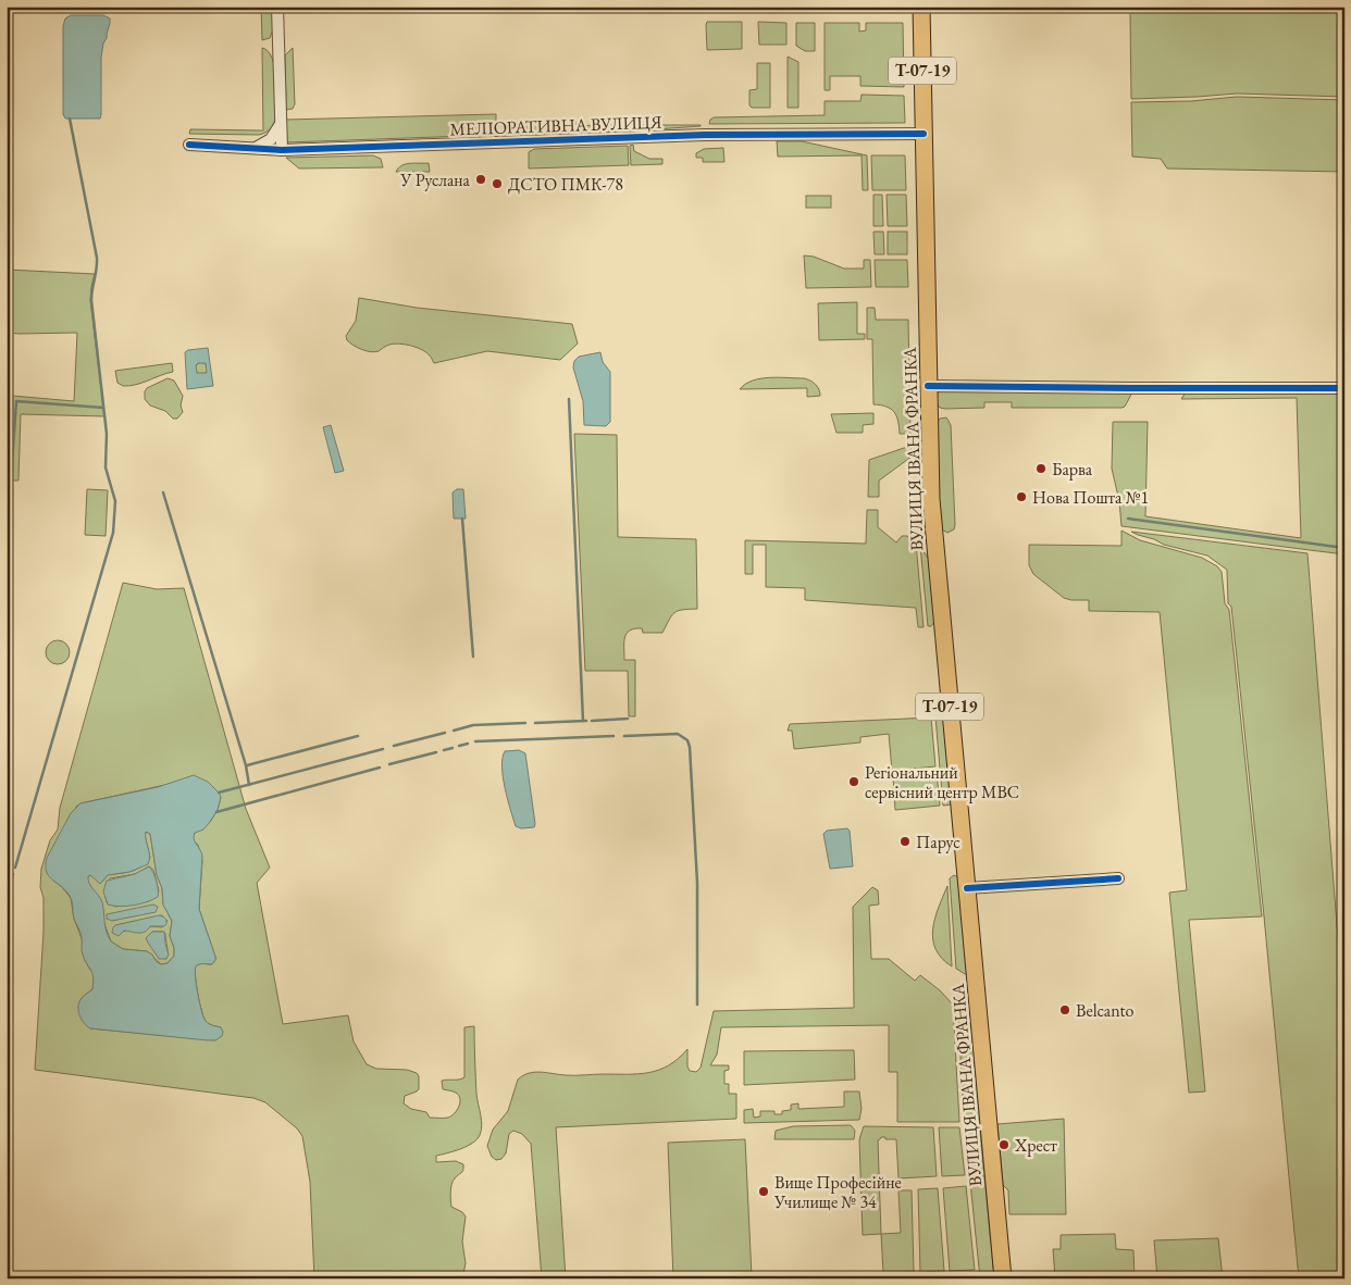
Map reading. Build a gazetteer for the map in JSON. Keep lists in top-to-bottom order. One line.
{"streets":{"main road":["Т-07-19","ВУЛИЦЯ ІВАНА ФРАНКА"],"street":["МЕЛІОРАТИВНА ВУЛИЦЯ"]},"crossings":[["МЕЛІОРАТИВНА ВУЛИЦЯ","ВУЛИЦЯ ІВАНА ФРАНКА"]],"places":["У Руслана","ДСТО ПМК-78","Барва","Нова Пошта №1","Регіональний сервісний центр МВС","Парус","Belcanto","Хрест","Вище Професійне Училище № 34"]}
